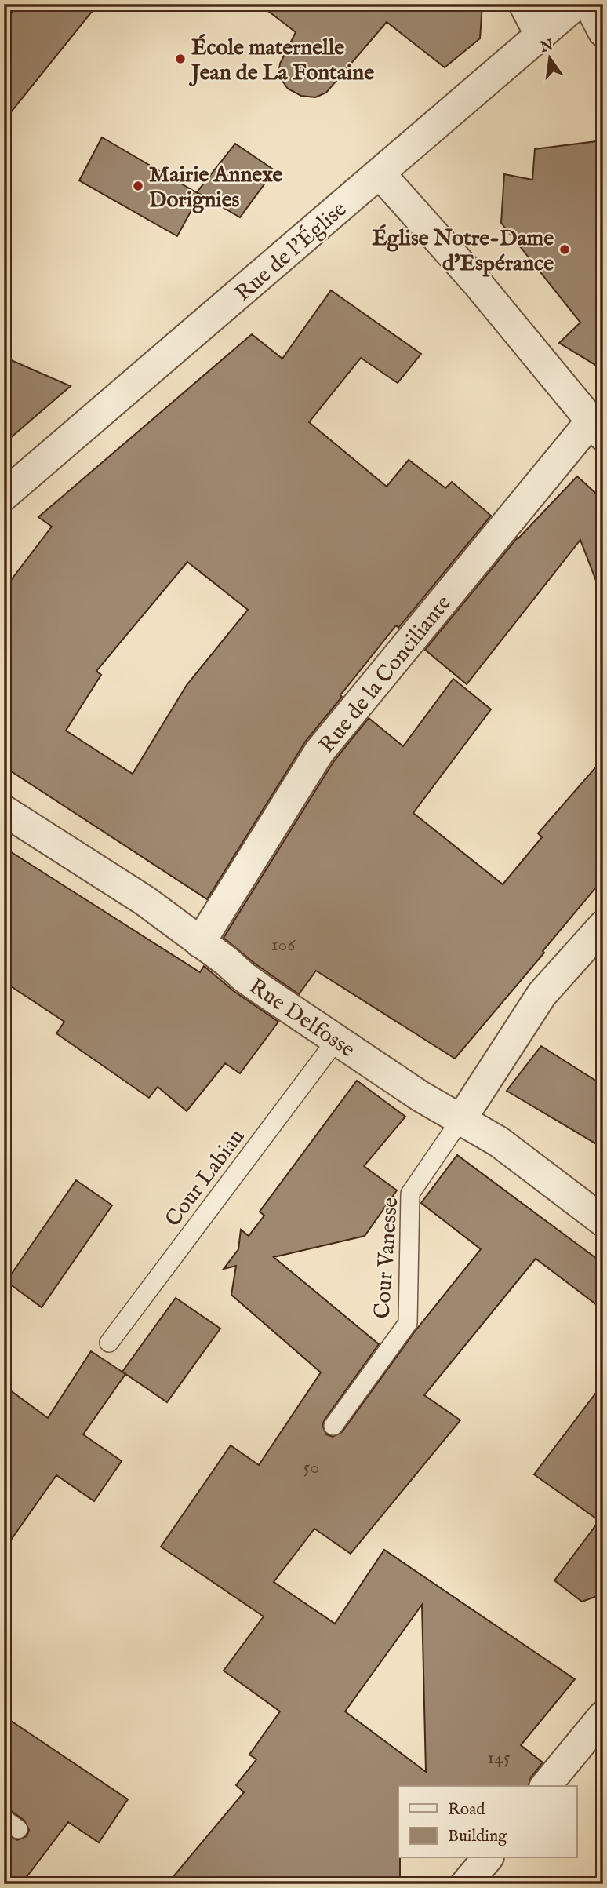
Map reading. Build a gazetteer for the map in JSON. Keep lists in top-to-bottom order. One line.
{"streets":{"street":["Rue de l'Église","Rue de la Conciliante","Rue Delfosse"],"lane":["Cour Labiau","Cour Vanesse"]},"crossings":[["Rue de la Conciliante","Rue Delfosse"],["Rue Delfosse","Cour Labiau"],["Rue Delfosse","Cour Vanesse"]],"places":["École maternelle Jean de La Fontaine","Mairie Annexe Dorignies","Église Notre-Dame d'Espérance"],"house_numbers":["106","50","145"],"legend":["Road","Building"],"north":"top"}
